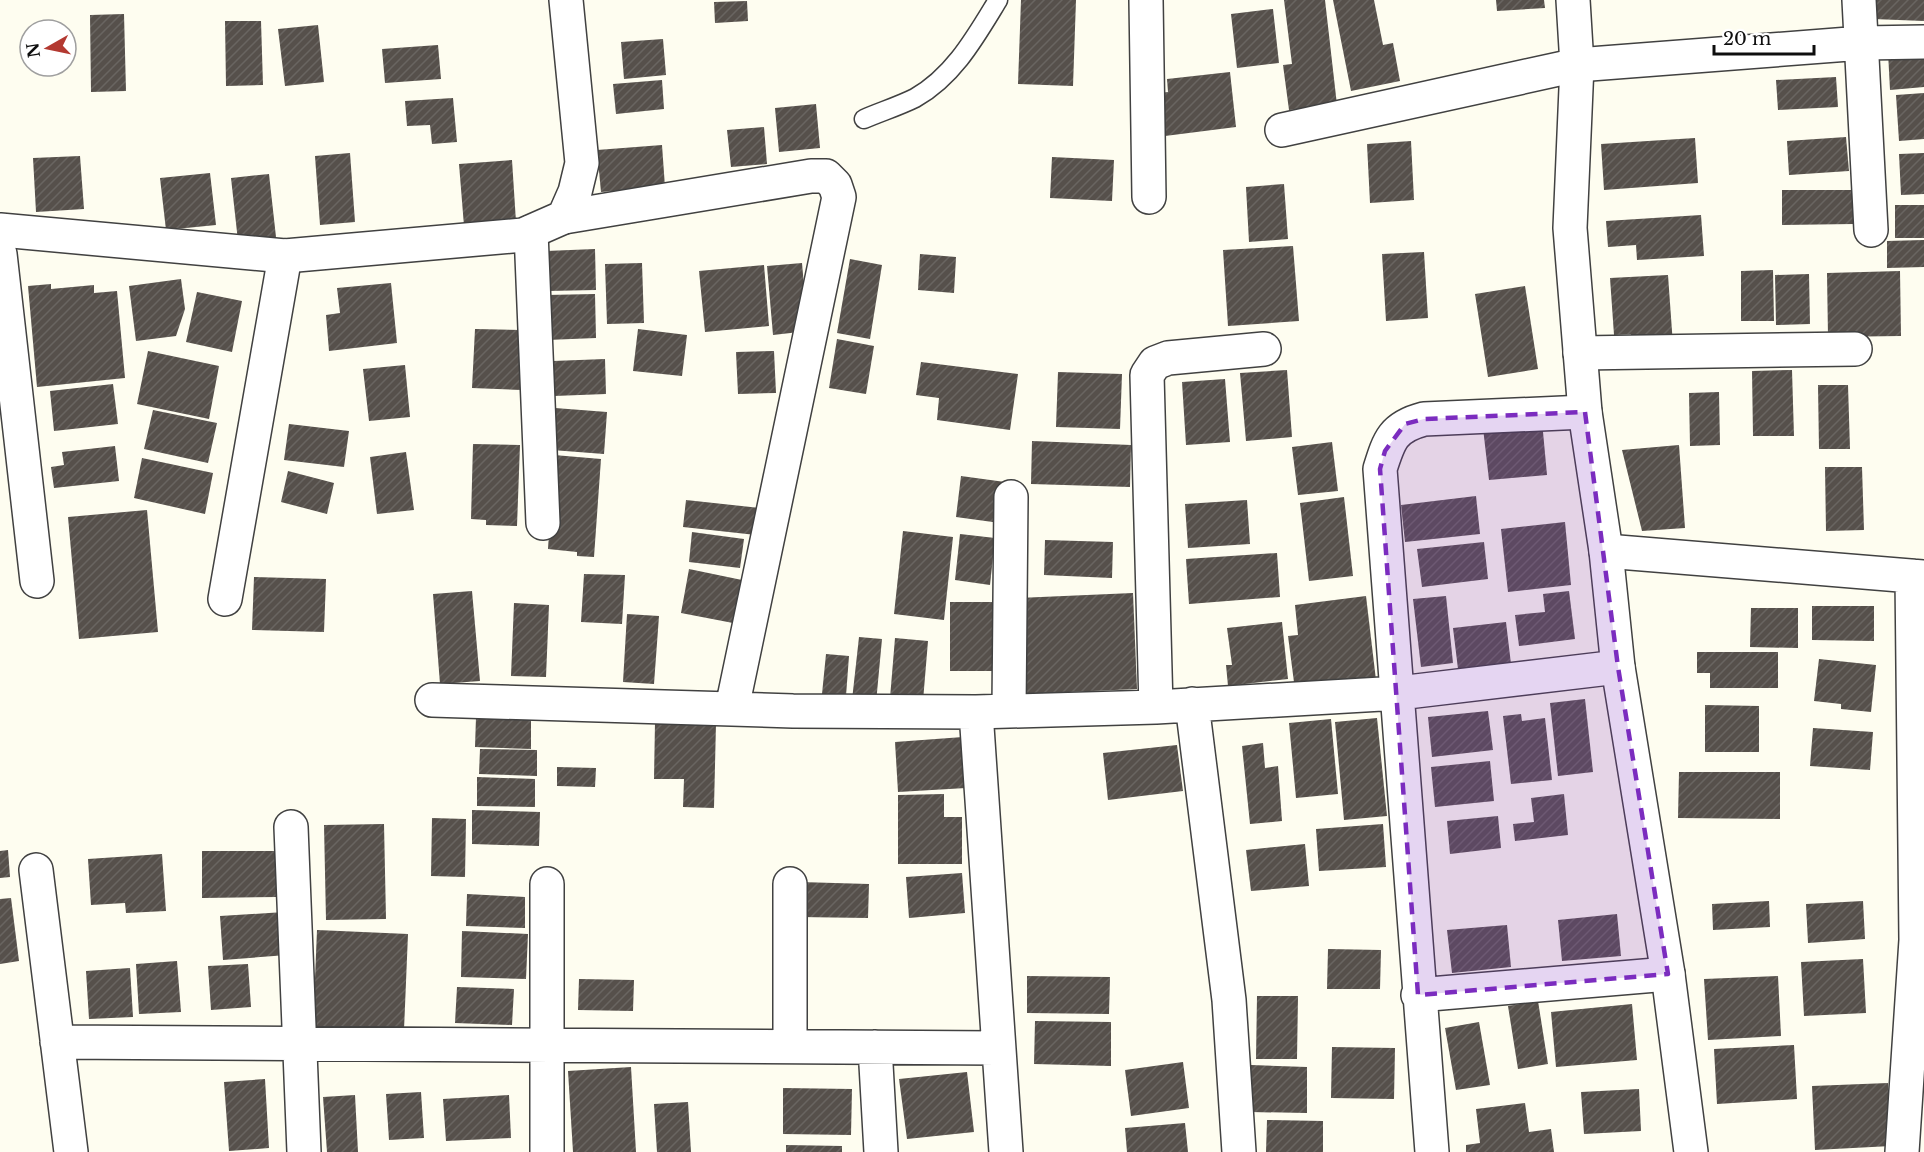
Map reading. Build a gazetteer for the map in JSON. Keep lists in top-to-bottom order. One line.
{"scale_bar":"20 m","north":"left"}
